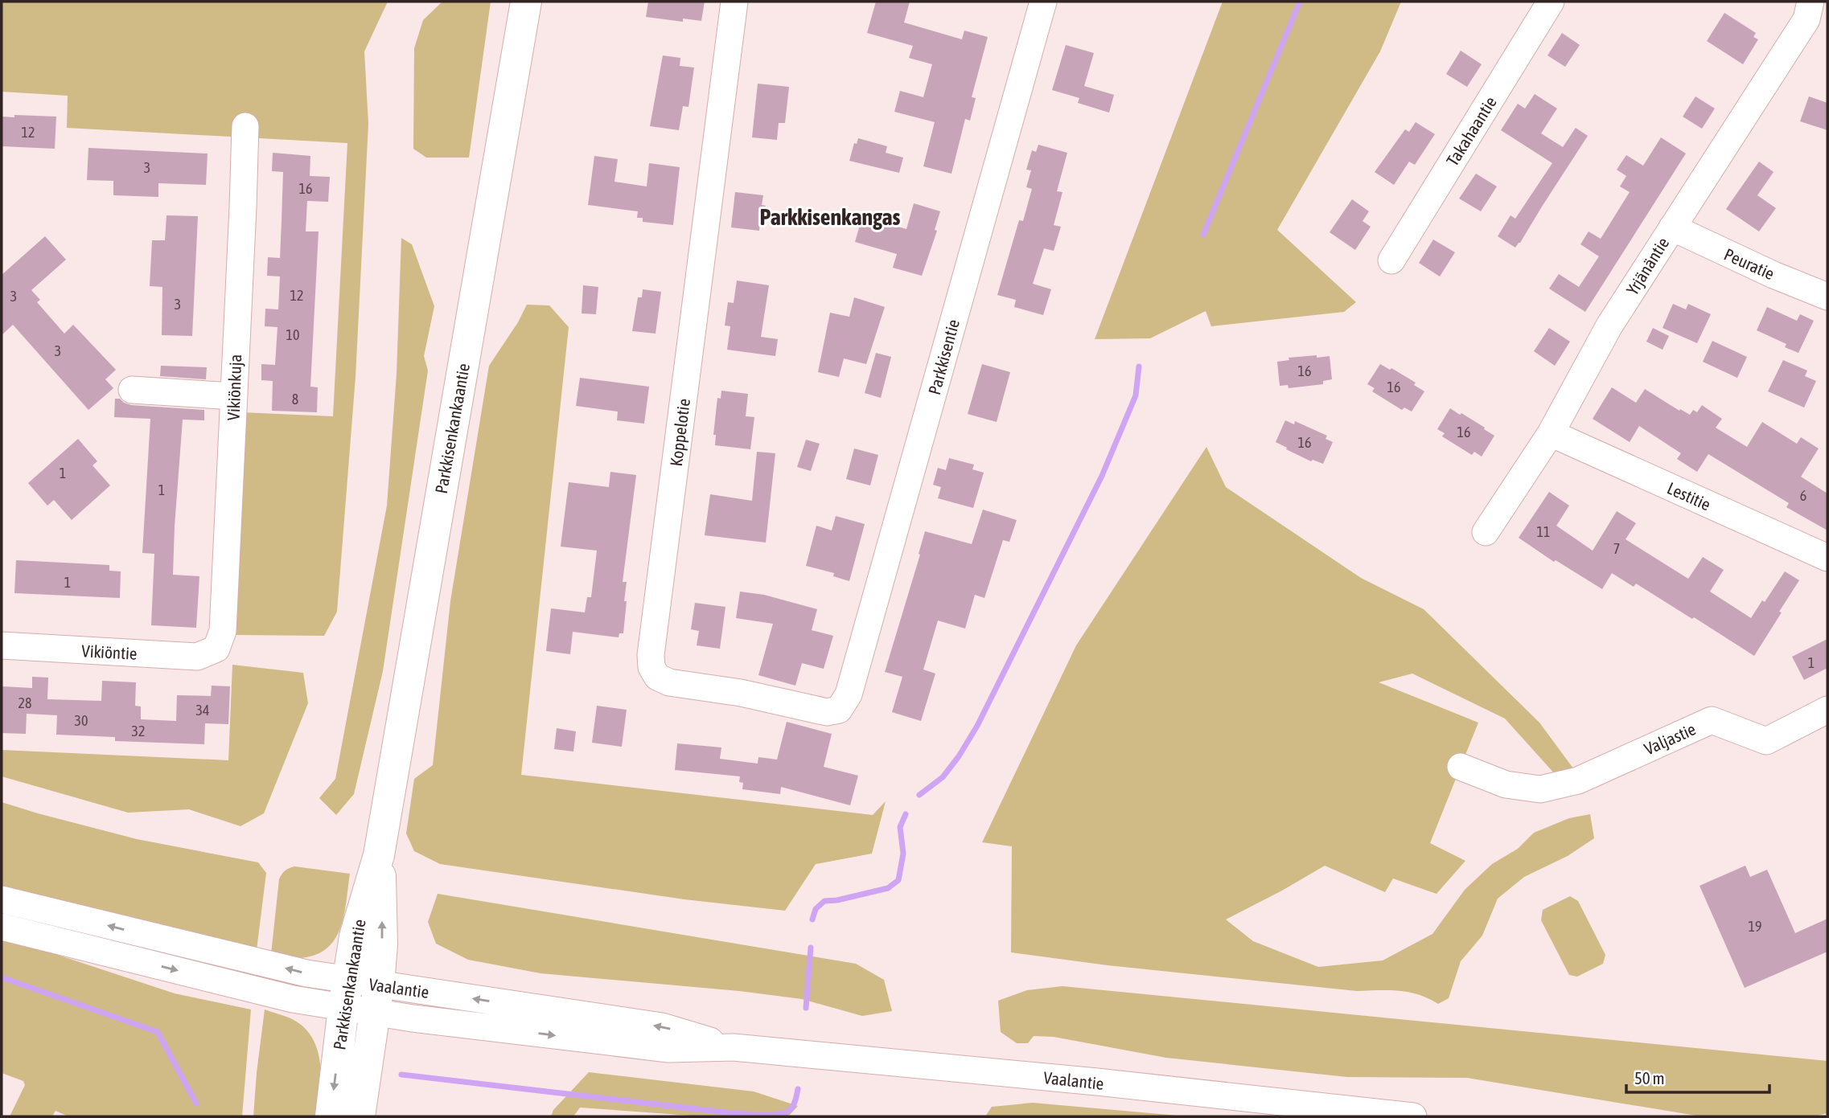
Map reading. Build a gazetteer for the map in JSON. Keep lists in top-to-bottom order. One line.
{"streets":{"main road":["Parkkisenkankaantie"],"street":["Takahaantie","Peuratie","Yrjänäntie","Parkkisentie","Vikiönkuja","Koppelotie","Lestitie","Vikiöntie","Valjastie","Vaalantie"]},"crossings":[["Peuratie","Yrjänäntie"],["Yrjänäntie","Lestitie"],["Parkkisentie","Koppelotie"],["Vikiönkuja","Vikiöntie"],["Parkkisenkankaantie","Vaalantie"]],"districts":["Parkkisenkangas"],"house_numbers":["12","3","16","12","3","3","10","3","16","16","8","16","16","1","1","6","11","7","1","1","28","34","30","32","19"],"scale_bar":"50 m"}
